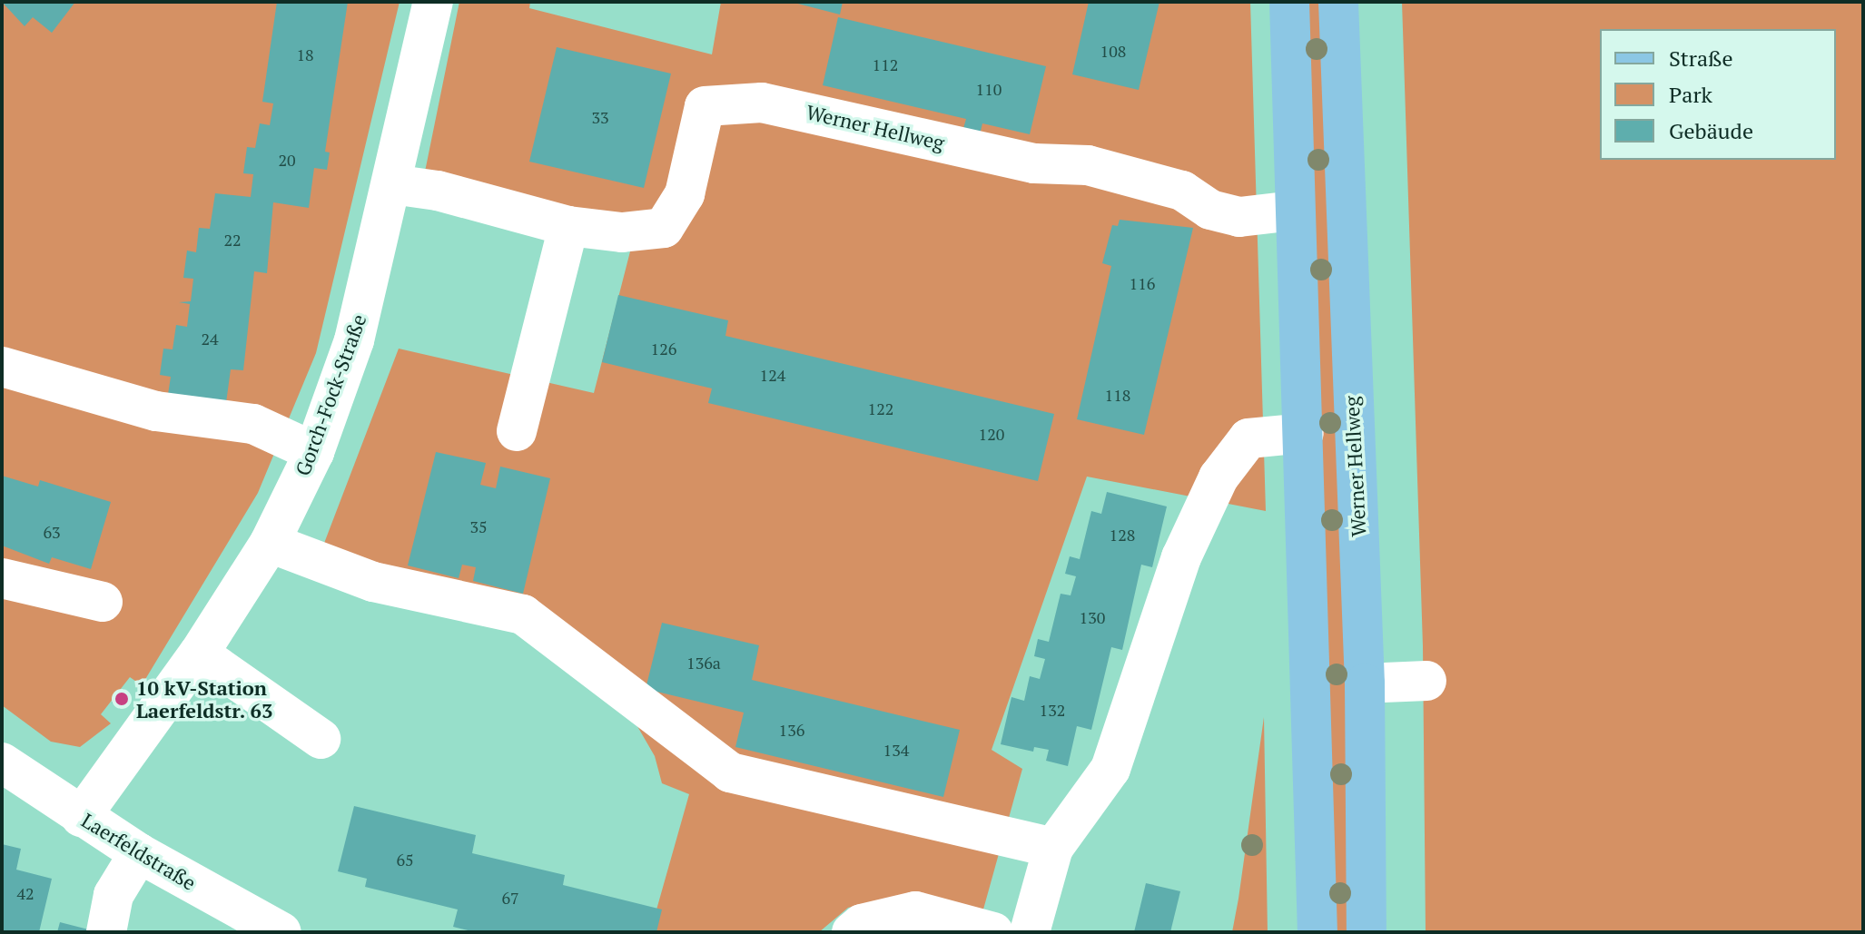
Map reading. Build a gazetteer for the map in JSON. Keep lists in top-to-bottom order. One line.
{"streets":{"main road":["Werner Hellweg"],"street":["Gorch-Fock-Straße","Laerfeldstraße"]},"crossings":[["Gorch-Fock-Straße","Laerfeldstraße"]],"places":["10 kV-Station Laerfeldstr. 63"],"house_numbers":["108","18","112","110","33","20","22","116","24","126","124","118","122","120","35","63","128","130","136a","132","136","134","65","42","67"],"legend":["Straße","Park","Gebäude"]}
